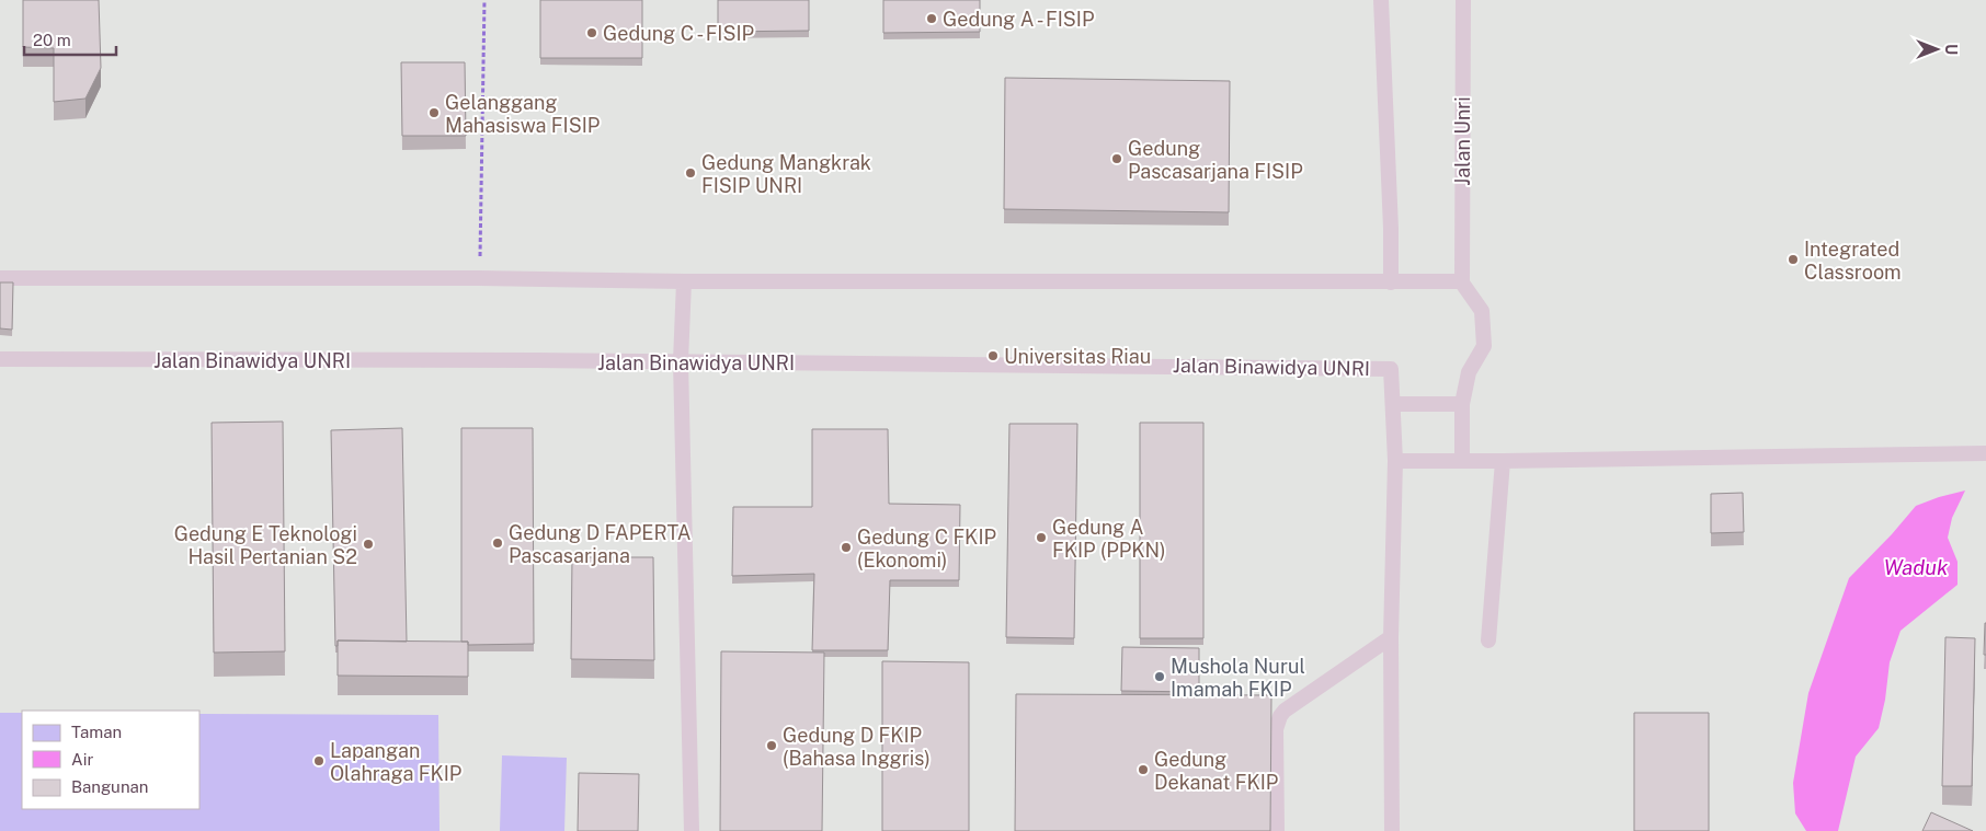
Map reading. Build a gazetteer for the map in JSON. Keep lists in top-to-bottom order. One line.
{"streets":{"lane":["Jalan Unri","Jalan Binawidya UNRI"]},"water":["Waduk"],"places":["Gedung A - FISIP","Gedung C - FISIP","Gelanggang Mahasiswa FISIP","Gedung Pascasarjana FISIP","Gedung Mangkrak FISIP UNRI","Integrated Classroom","Universitas Riau","Gedung A FKIP (PPKN)","Gedung D FAPERTA Pascasarjana","Gedung E Teknologi Hasil Pertanian S2","Gedung C FKIP (Ekonomi)","Mushola Nurul Imamah FKIP","Gedung D FKIP (Bahasa Inggris)","Lapangan Olahraga FKIP","Gedung Dekanat FKIP"],"legend":["Taman","Air","Bangunan"],"scale_bar":"20 m","north":"right"}
